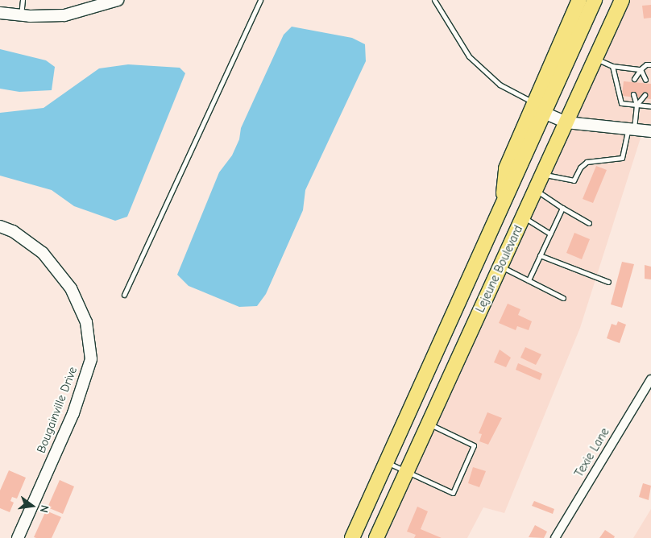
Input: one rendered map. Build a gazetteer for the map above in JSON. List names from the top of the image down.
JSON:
{
  "streets": {
    "highway": ["Lejeune Boulevard"],
    "street": ["Bougainville Drive", "Texie Lane"]
  },
  "north": "right"
}
